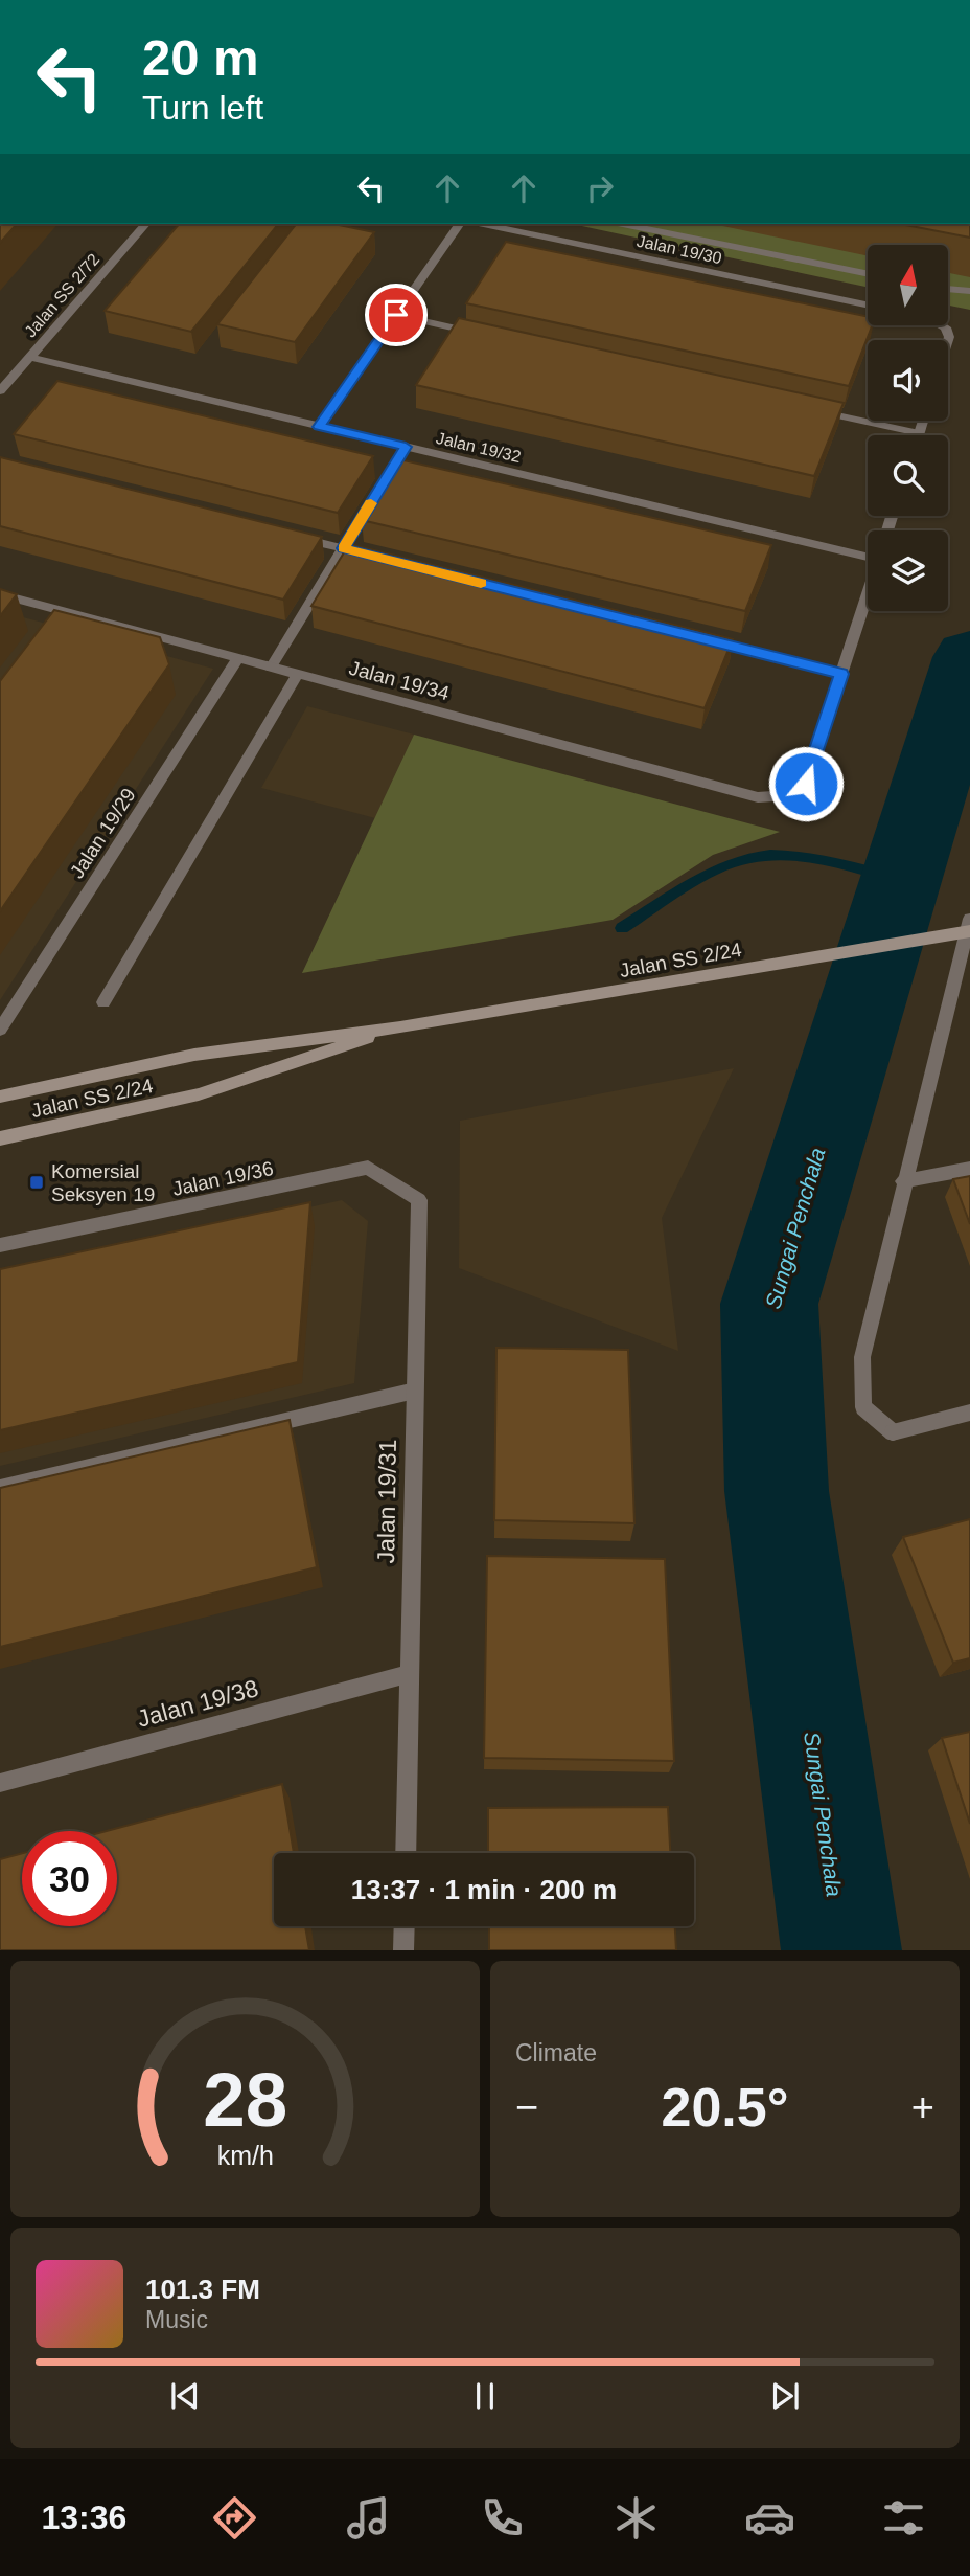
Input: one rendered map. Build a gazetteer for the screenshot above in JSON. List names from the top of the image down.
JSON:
{
  "streets": {
    "main road": ["Jalan SS 2/24"],
    "street": [
      "Jalan 19/30",
      "Jalan SS 2/72",
      "Jalan 19/32",
      "Jalan 19/34",
      "Jalan 19/29",
      "Jalan 19/36",
      "Jalan 19/31",
      "Jalan 19/38"
    ]
  },
  "crossings": [
    ["Jalan SS 2/72", "Jalan 19/32"],
    ["Jalan 19/34", "Jalan 19/29"],
    ["Jalan 19/36", "Jalan 19/31"],
    ["Jalan 19/31", "Jalan 19/38"]
  ],
  "water": ["Sungai Penchala"],
  "places": {
    "transit": ["Komersial Seksyen 19"]
  },
  "north": "top",
  "page": {
    "turn": ["20 m", "Turn left"],
    "limit": "30",
    "trip": "13:37 · 1 min · 200 m",
    "tile": "Climate",
    "heat": ["−", "20.5°", "+"],
    "song": ["101.3 FM", "Music"],
    "tabs": "13:36",
    "gauge": ["28", "km/h"]
  }
}
